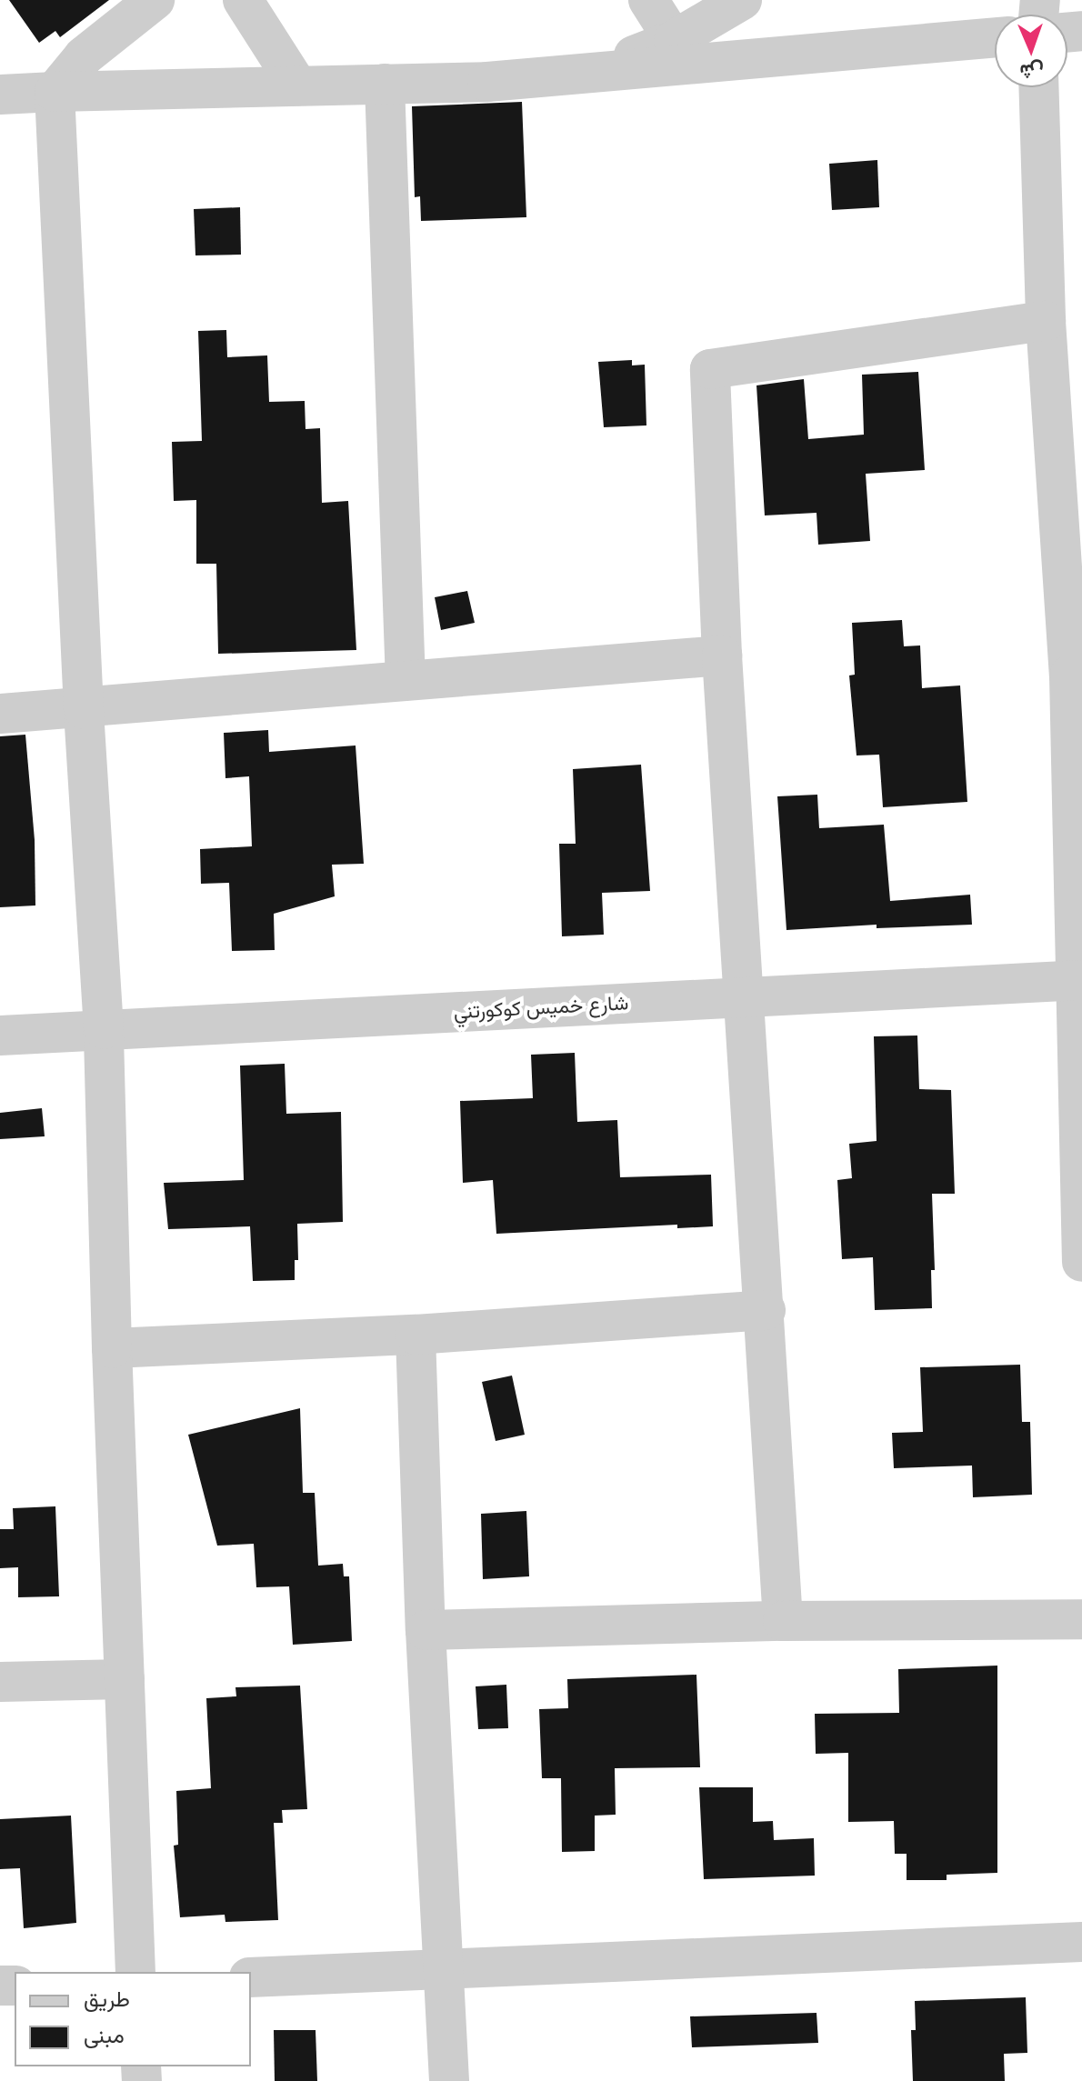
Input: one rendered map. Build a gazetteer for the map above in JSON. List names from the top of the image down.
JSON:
{
  "streets": {
    "street": ["شارع خميس كوكورتني"]
  },
  "legend": ["طريق", "مبنى"],
  "north": "bottom"
}
